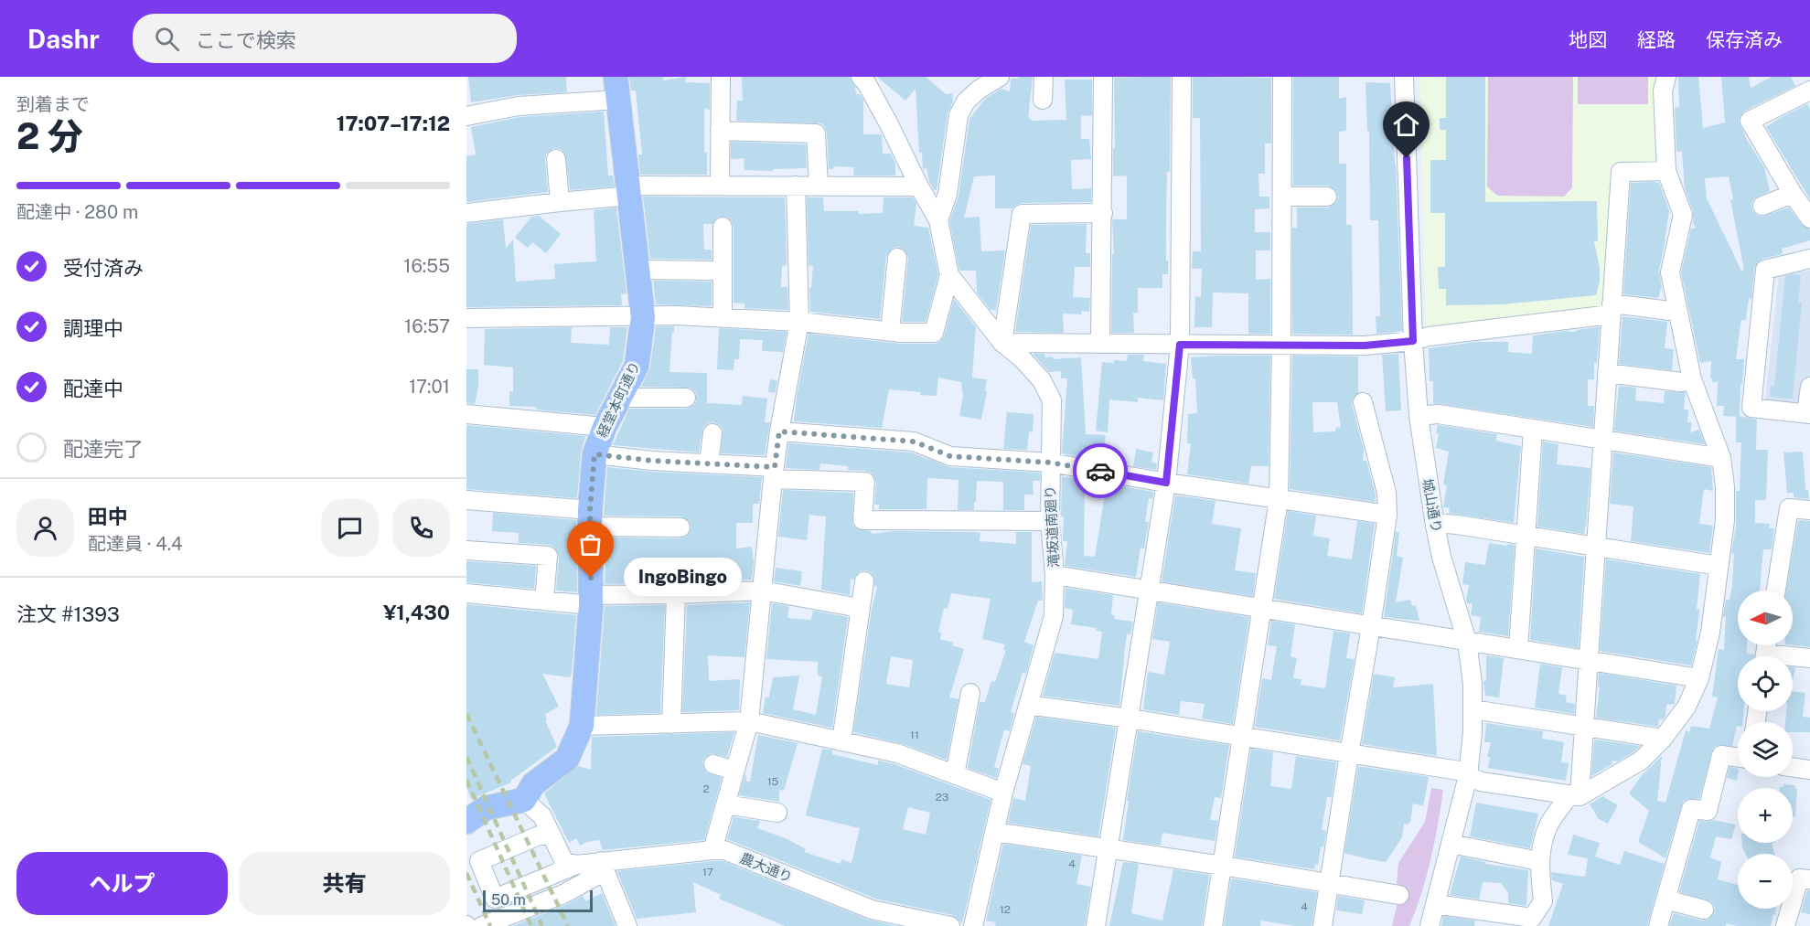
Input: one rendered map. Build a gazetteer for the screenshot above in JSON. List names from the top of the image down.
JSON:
{
  "streets": {
    "main road": ["経堂本町通り"],
    "street": ["城山通り", "滝坂道南廻り", "農大通り"]
  },
  "places": ["IngoBingo"],
  "house_numbers": [
    "11",
    "15",
    "2",
    "23",
    "4",
    "17",
    "4",
    "12"
  ],
  "scale_bar": "50 m",
  "north": "left",
  "page": {
    "header": "Dashr",
    "search": "ここで検索",
    "nav": ["地図", "経路", "保存済み"],
    "heading": ["2 分", "到着まで", "17:07–17:12"],
    "panel": [
      "田中",
      "配達員 · 4.4",
      "注文 #1393",
      "¥1,430"
    ],
    "bar": "配達中 · 280 m",
    "list": [
      ["受付済み", "16:55"],
      ["調理中", "16:57"],
      ["配達中", "17:01"],
      "配達完了"
    ],
    "bubble": "IngoBingo",
    "map_buttons": ["+", "−"],
    "buttons": ["ヘルプ", "共有"],
    "scale": "50 m"
  }
}
